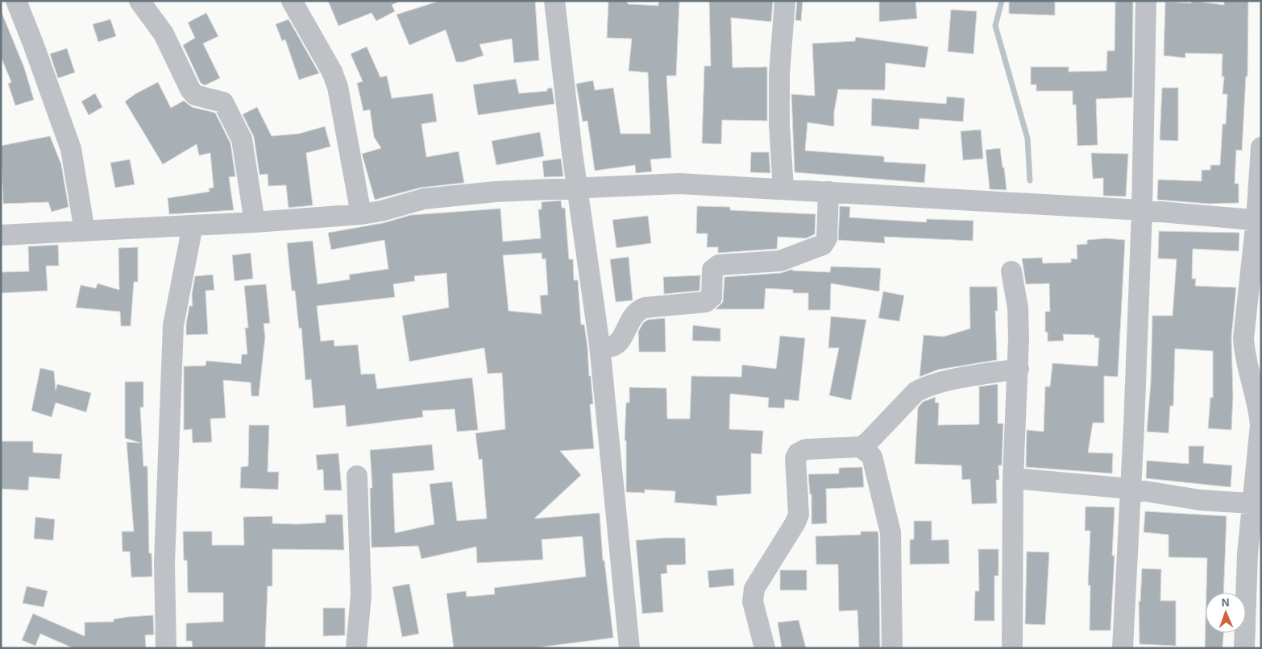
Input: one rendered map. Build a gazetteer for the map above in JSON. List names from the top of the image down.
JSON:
{
  "north": "top"
}
